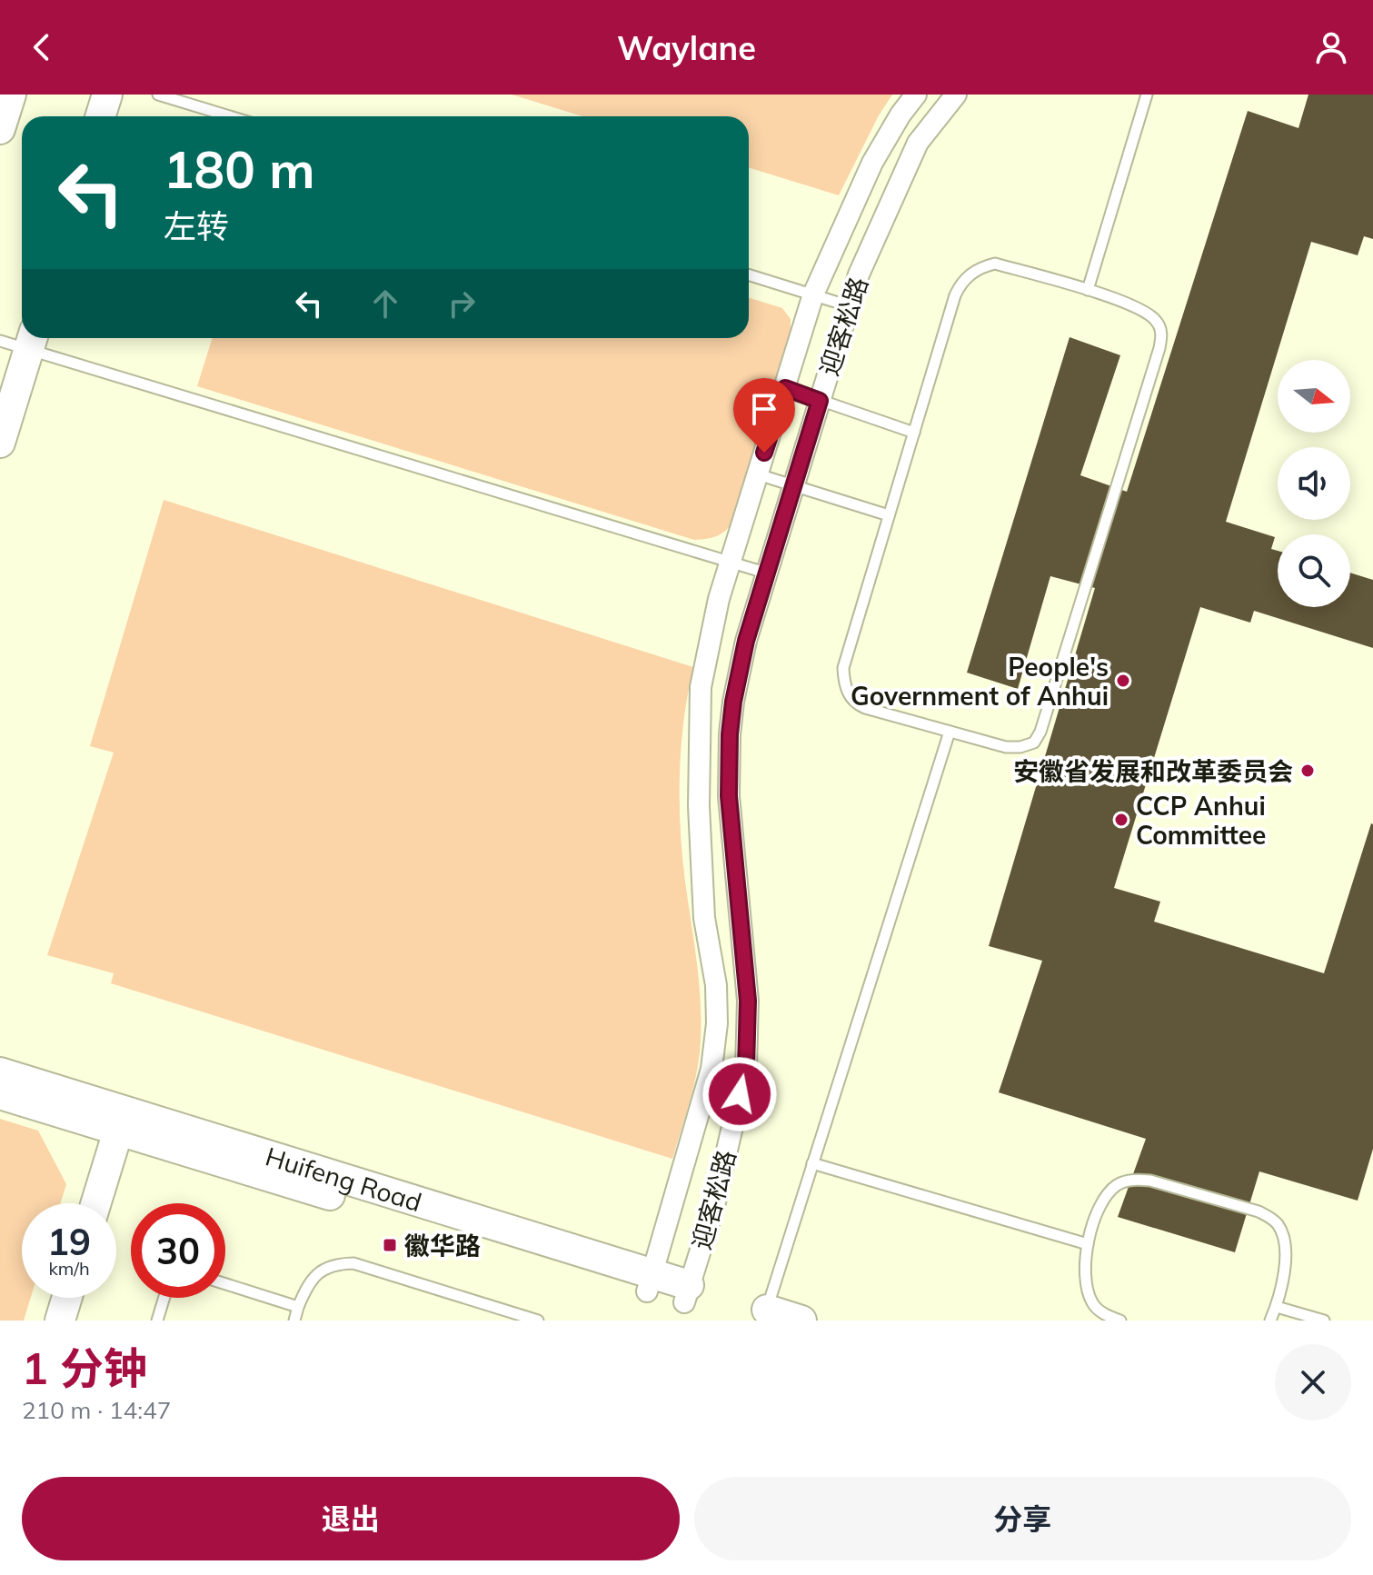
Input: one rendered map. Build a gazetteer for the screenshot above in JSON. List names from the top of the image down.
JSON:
{
  "streets": {
    "street": ["迎客松路", "Huifeng Road"]
  },
  "crossings": [
    ["迎客松路", "Huifeng Road"]
  ],
  "places": {
    "other": ["People's Government of Anhui", "安徽省发展和改革委员会", "CCP Anhui Committee"],
    "transit": ["徽华路"]
  },
  "north": "right",
  "page": {
    "header": "Waylane",
    "turn": ["180 m", "左转"],
    "speed": "19 km/h",
    "limit": "30",
    "heading": ["1 分钟", "210 m · 14:47"],
    "buttons": ["退出", "分享"]
  }
}
